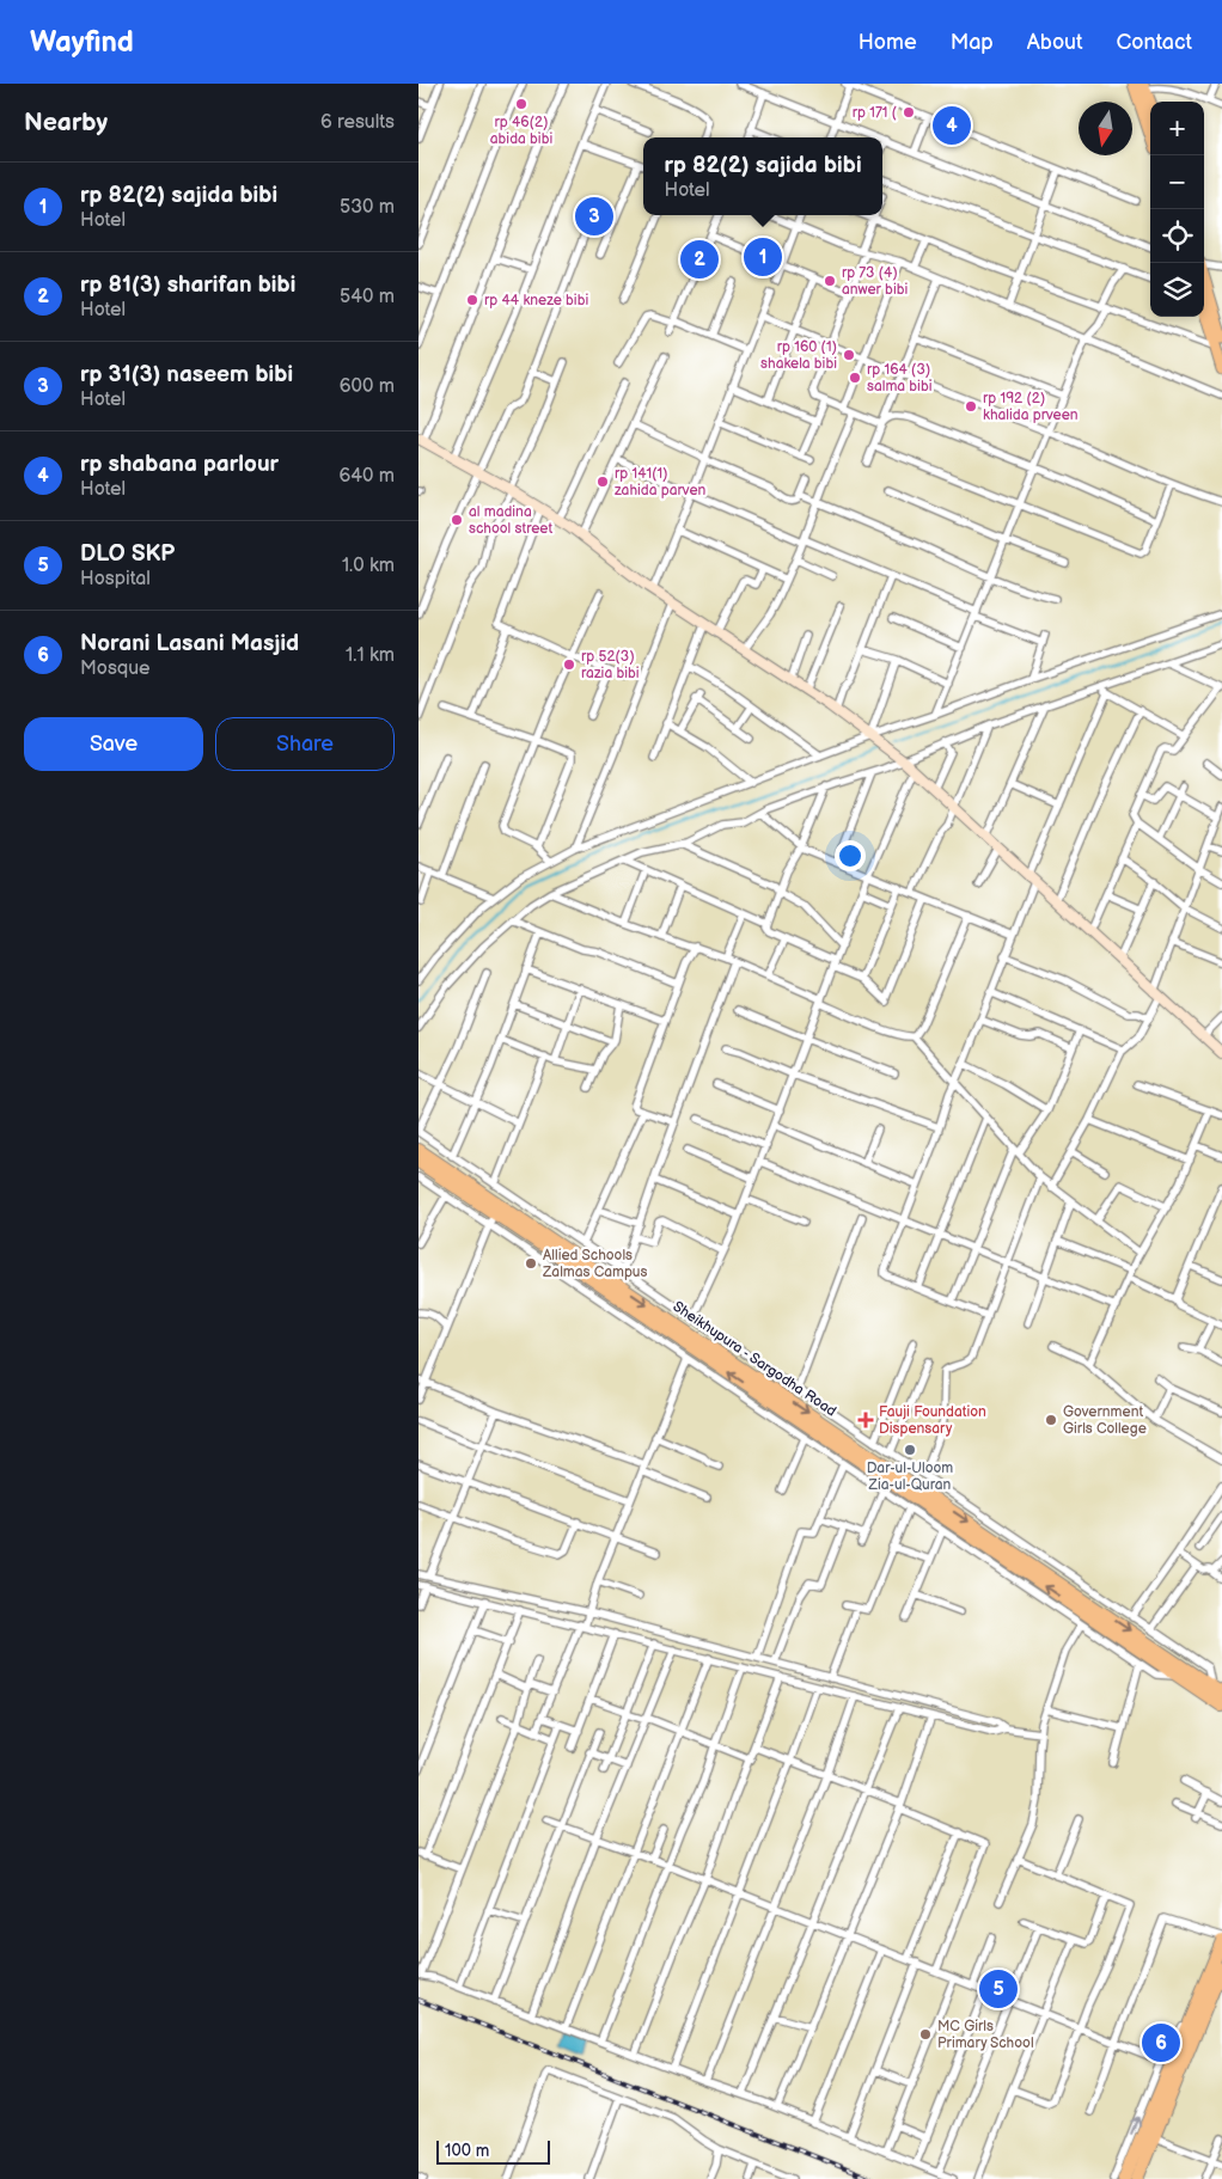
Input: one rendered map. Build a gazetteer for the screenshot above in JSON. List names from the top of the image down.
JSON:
{
  "streets": {
    "highway": ["Sheikhupura - Sargodha Road"]
  },
  "places": {
    "other": [
      "rp 46(2) abida bibi",
      "rp 171 (",
      "rp 73 (4) anwer bibi",
      "rp 44 kneze bibi",
      "rp 160 (1) shakela bibi",
      "rp 164 (3) salma bibi",
      "rp 192 (2) khalida prveen",
      "rp 141(1) zahida parven",
      "al madina school street",
      "rp 52(3) razia bibi",
      "Allied Schools Zalmas Campus",
      "Government Girls College",
      "Dar-ul-Uloom Zia-ul-Quran",
      "MC Girls Primary School"
    ],
    "health": ["Fauji Foundation Dispensary"]
  },
  "scale_bar": "100 m",
  "north": "bottom",
  "page": {
    "header": "Wayfind",
    "nav": [
      "Home",
      "Map",
      "About",
      "Contact"
    ],
    "heading": ["Nearby", "6 results"],
    "map_buttons": ["+", "−"],
    "pins": [
      "4",
      "3",
      "1",
      "2",
      "5",
      "6"
    ],
    "popup": ["rp 82(2) sajida bibi", "Hotel"],
    "list": [
      {
        "mark": "1",
        "name": "rp 82(2) sajida bibi",
        "note": "Hotel",
        "value": "530 m"
      },
      {
        "mark": "2",
        "name": "rp 81(3) sharifan bibi",
        "note": "Hotel",
        "value": "540 m"
      },
      {
        "mark": "3",
        "name": "rp 31(3) naseem bibi",
        "note": "Hotel",
        "value": "600 m"
      },
      {
        "mark": "4",
        "name": "rp shabana parlour",
        "note": "Hotel",
        "value": "640 m"
      },
      {
        "mark": "5",
        "name": "DLO SKP",
        "note": "Hospital",
        "value": "1.0 km"
      },
      {
        "mark": "6",
        "name": "Norani Lasani Masjid",
        "note": "Mosque",
        "value": "1.1 km"
      }
    ],
    "buttons": ["Save", "Share"],
    "scale": "100 m"
  }
}
